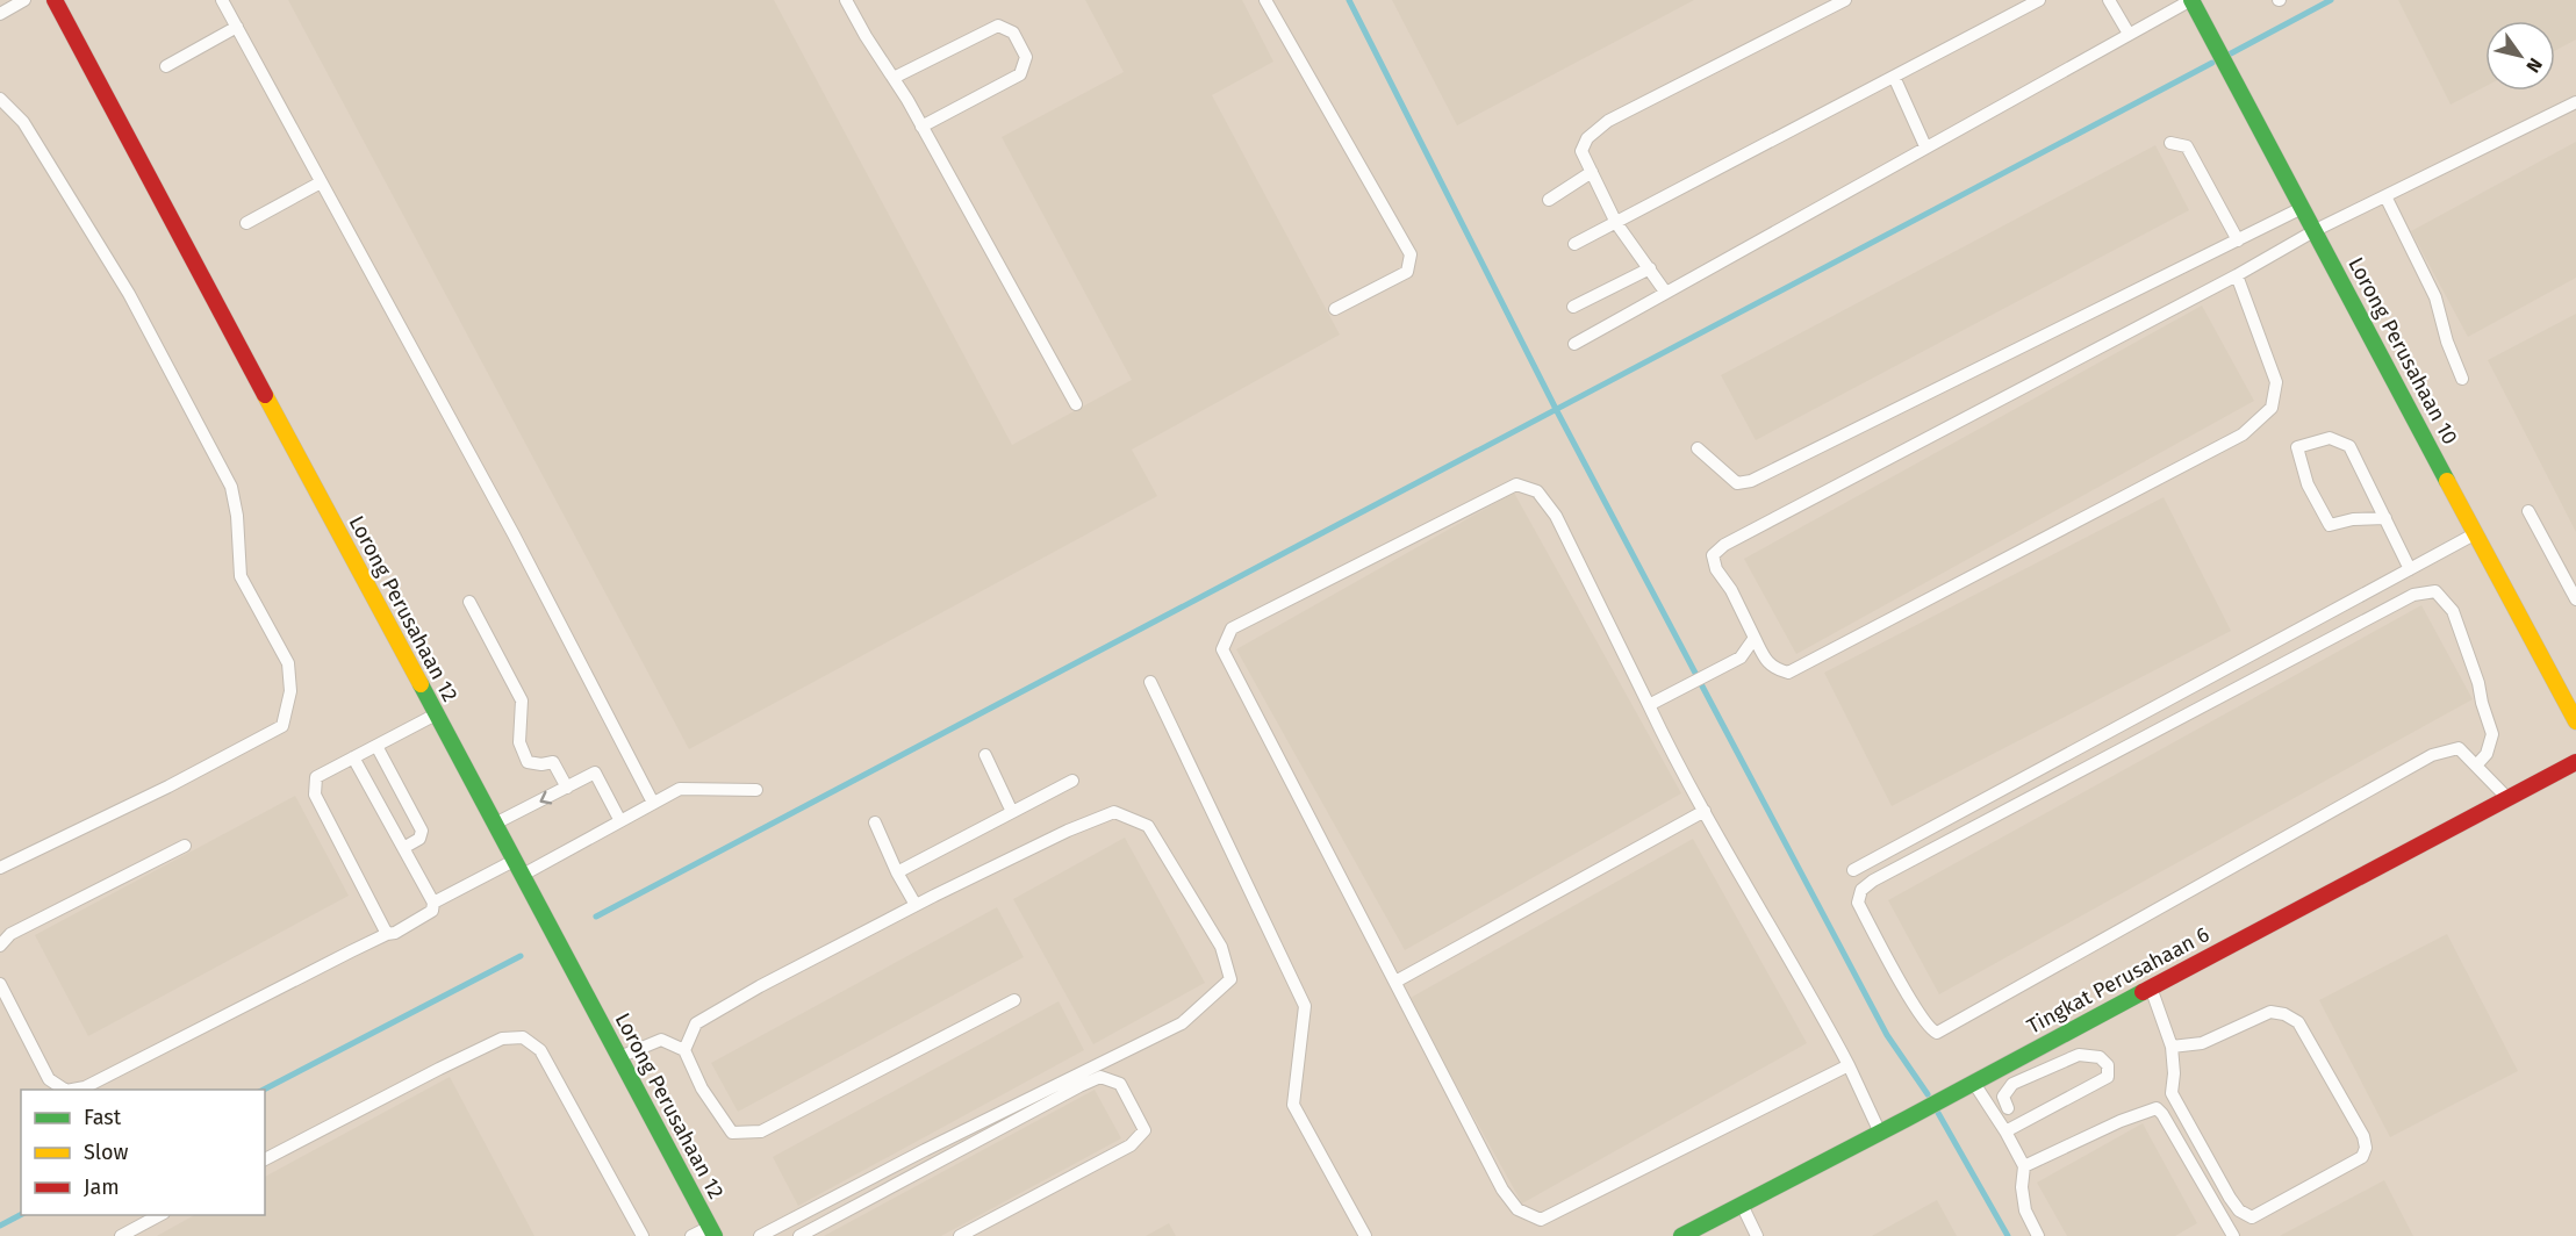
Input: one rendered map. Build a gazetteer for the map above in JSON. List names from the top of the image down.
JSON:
{
  "streets": {
    "street": ["Lorong Perusahaan 10", "Lorong Perusahaan 12", "Tingkat Perusahaan 6"]
  },
  "legend": ["Fast", "Slow", "Jam"],
  "north": "bottom right"
}
